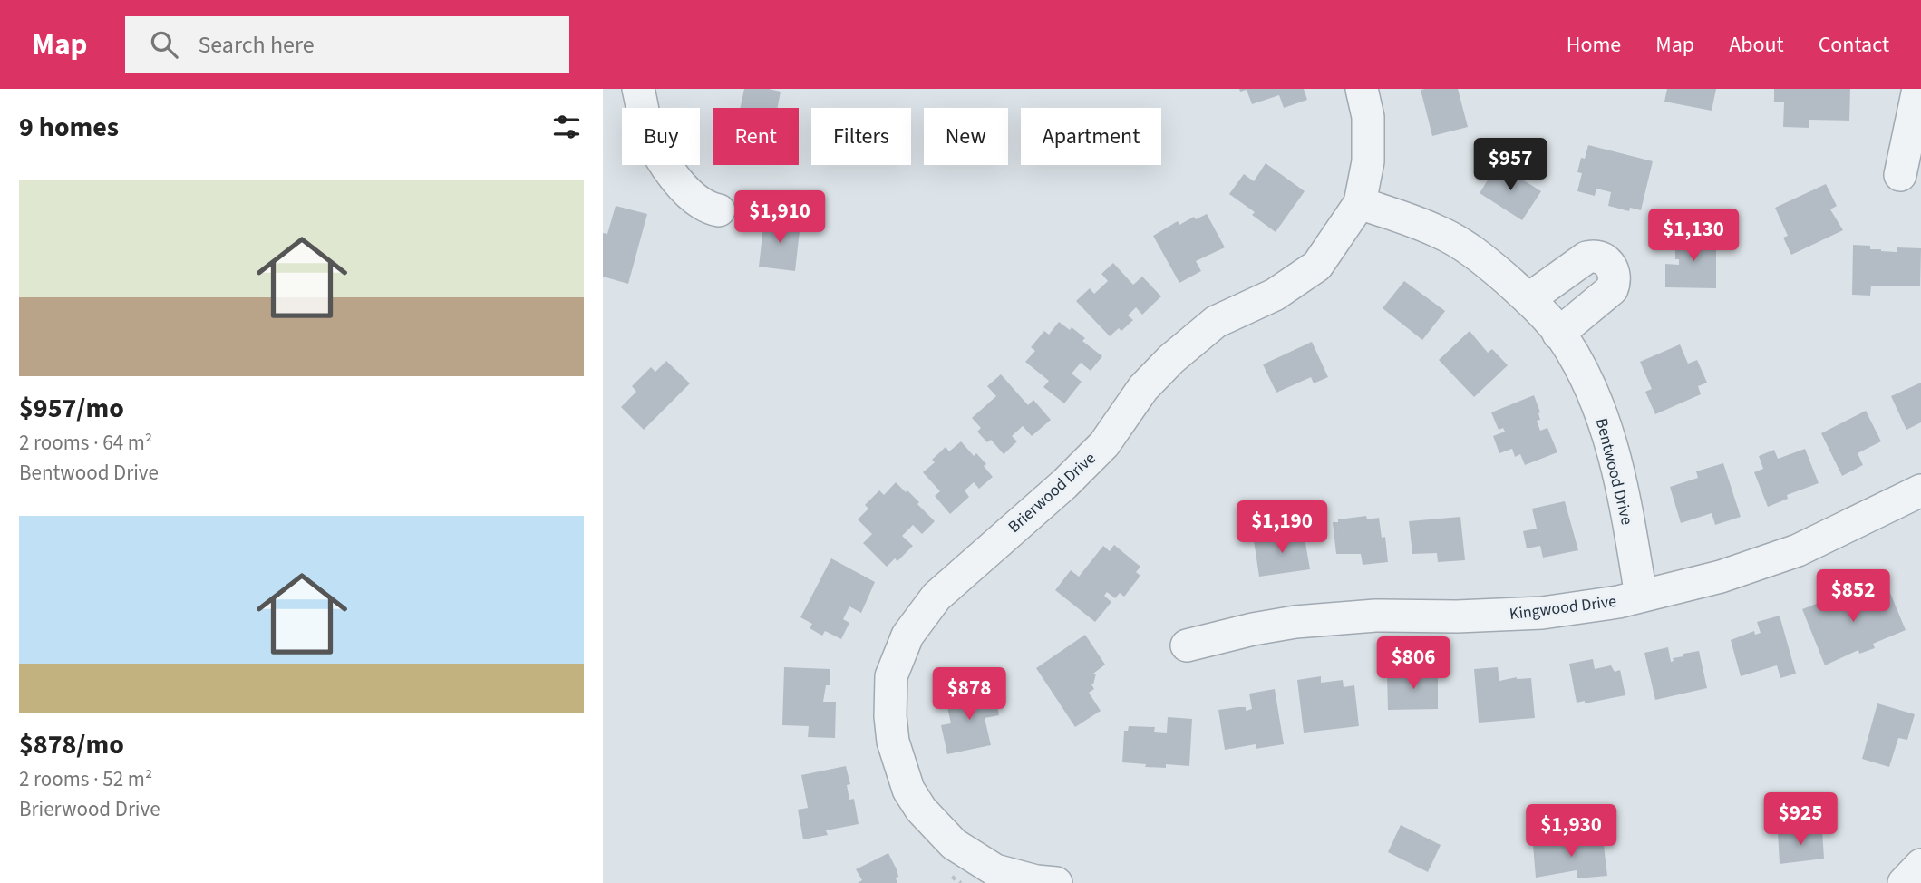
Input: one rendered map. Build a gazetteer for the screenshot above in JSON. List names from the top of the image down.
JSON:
{
  "streets": {
    "street": ["Bentwood Drive", "Brierwood Drive", "Kingwood Drive"]
  },
  "crossings": [
    ["Bentwood Drive", "Brierwood Drive"],
    ["Bentwood Drive", "Kingwood Drive"]
  ],
  "page": {
    "header": "Map",
    "search": "Search here",
    "nav": [
      "Home",
      "Map",
      "About",
      "Contact"
    ],
    "heading": "9 homes",
    "chip": [
      "Buy",
      "Rent",
      "Filters",
      "New",
      "Apartment"
    ],
    "price": [
      "$957",
      "$1,910",
      "$1,130",
      "$1,190",
      "$852",
      "$806",
      "$878",
      "$925",
      "$1,930"
    ],
    "list": [
      {
        "name": "$957/mo",
        "note": "2 rooms · 64 m² · Bentwood Drive"
      },
      {
        "name": "$878/mo",
        "note": "2 rooms · 52 m² · Brierwood Drive"
      }
    ]
  }
}
